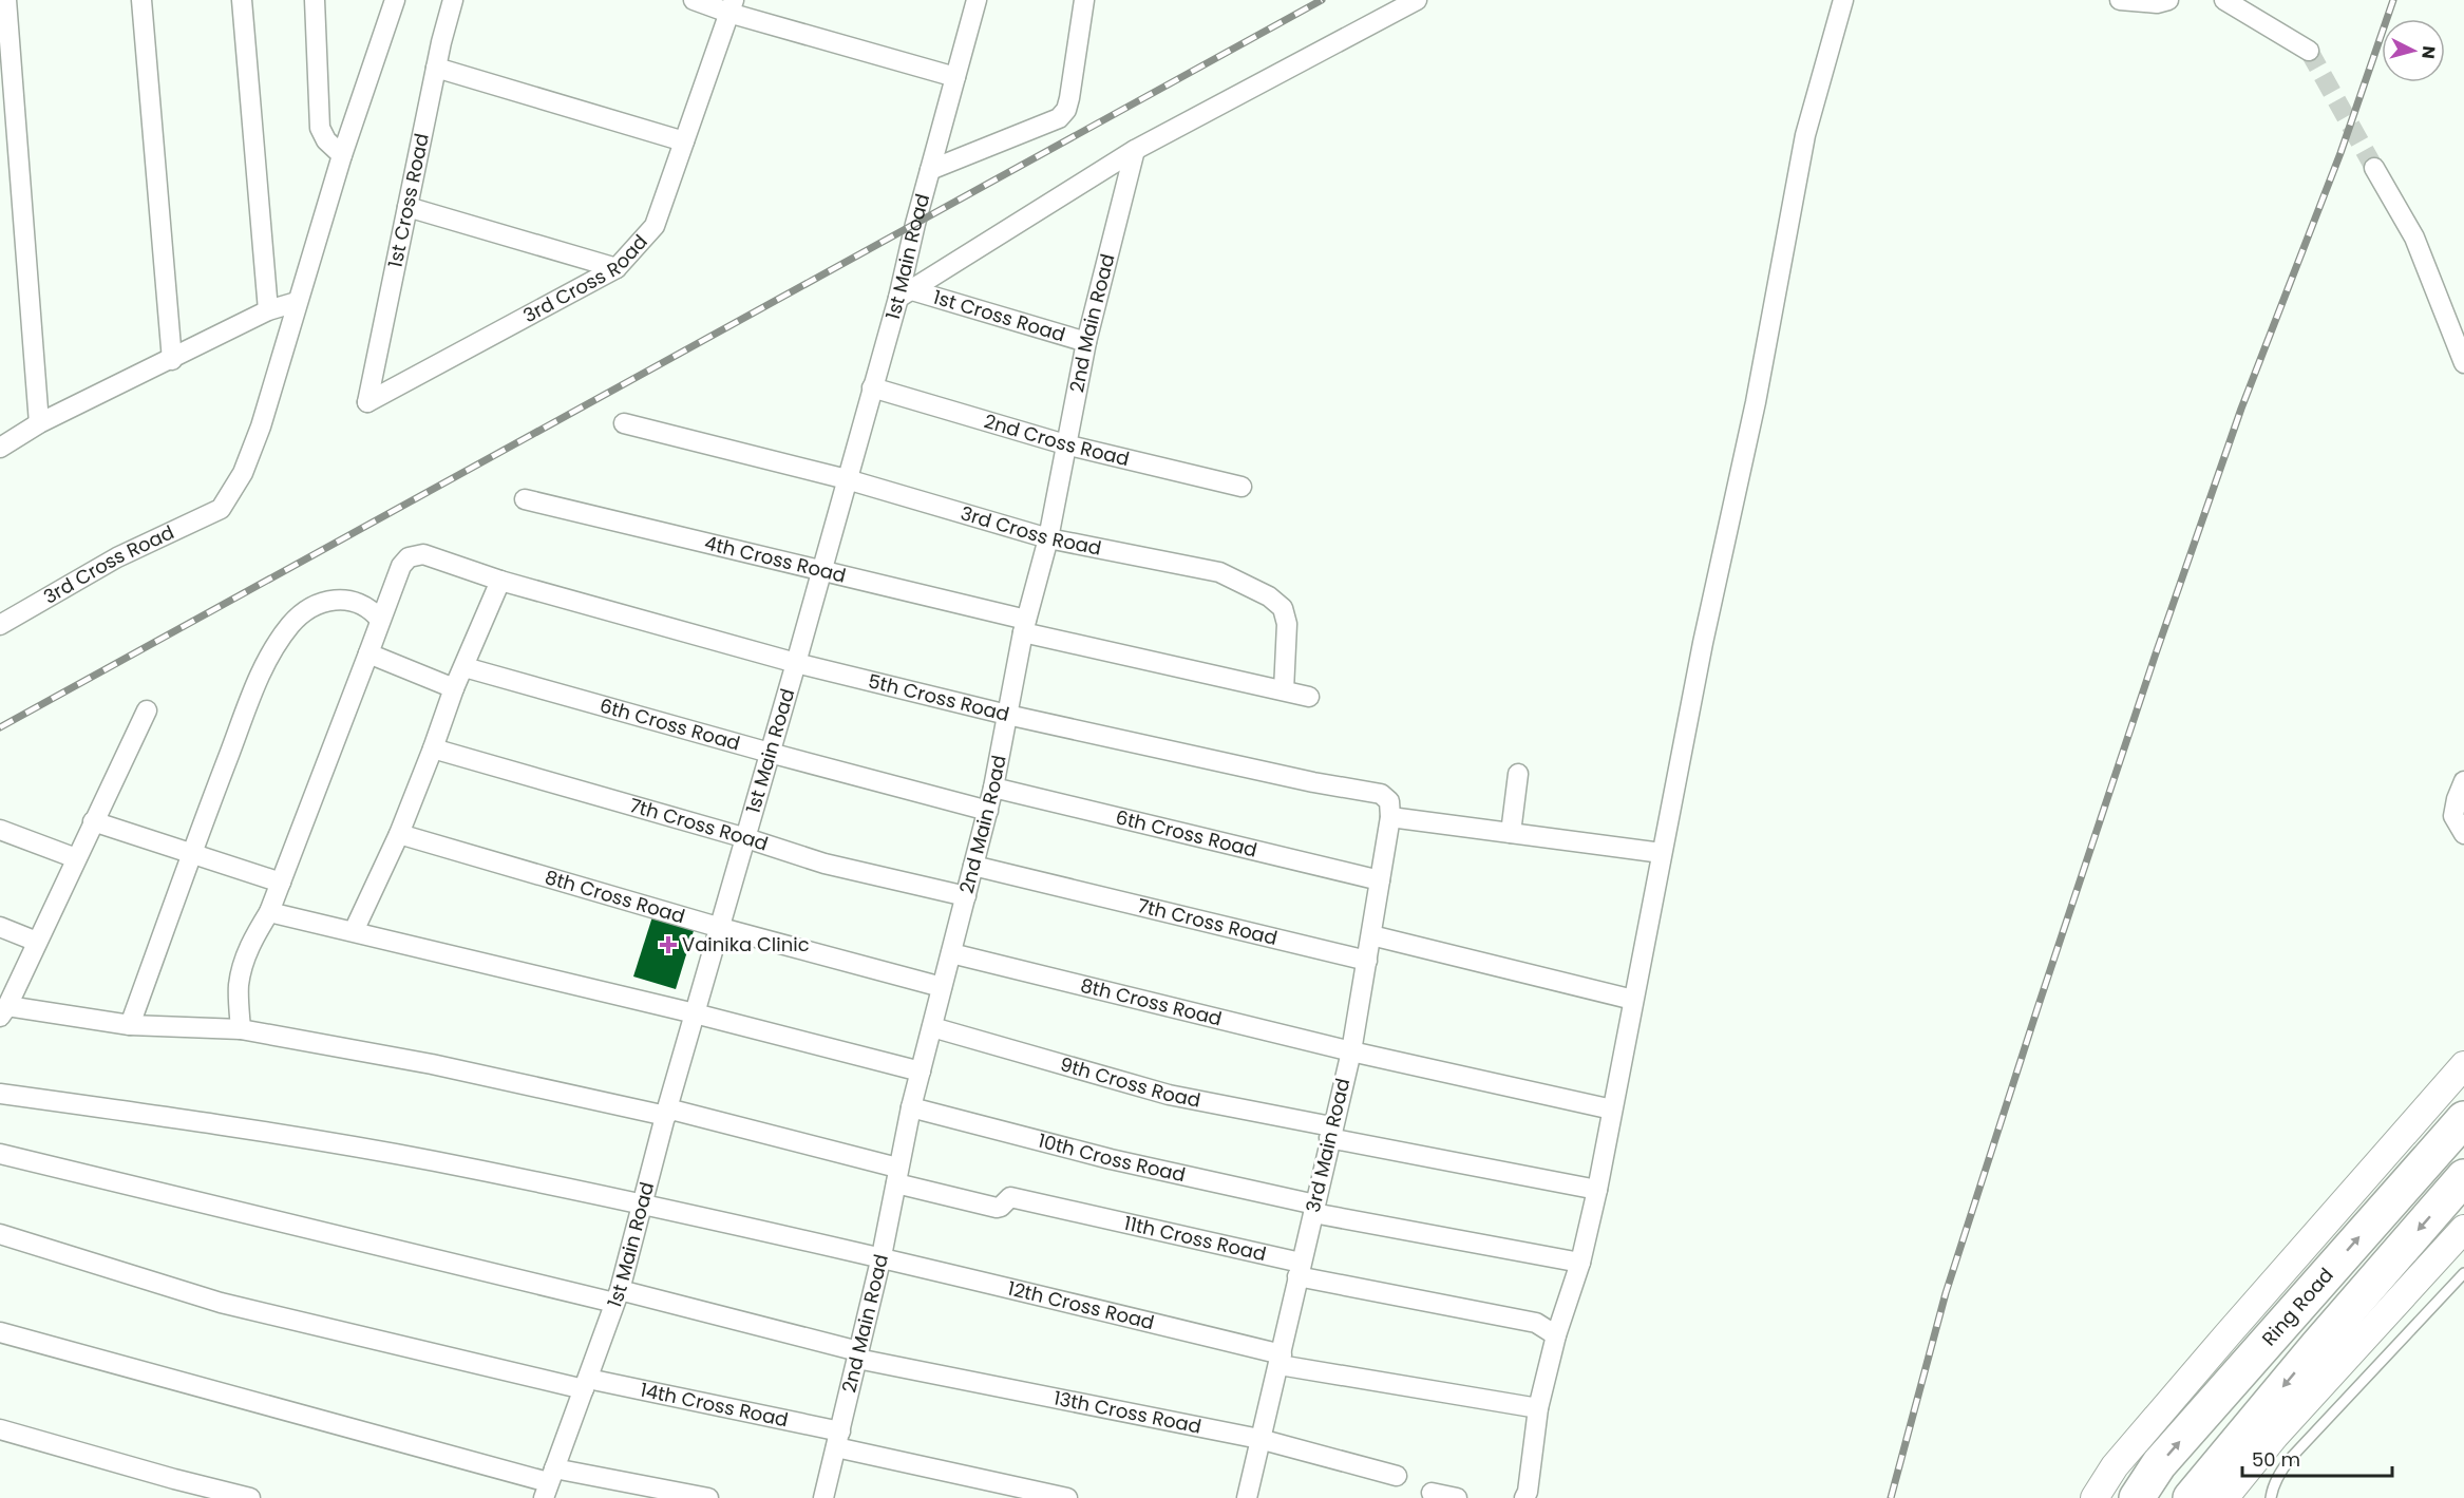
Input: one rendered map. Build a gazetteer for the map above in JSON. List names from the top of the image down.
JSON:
{
  "streets": {
    "highway": ["Ring Road"],
    "street": [
      "1st Cross Road",
      "1st Main Road",
      "3rd Cross Road",
      "2nd Main Road",
      "2nd Cross Road",
      "4th Cross Road",
      "5th Cross Road",
      "6th Cross Road",
      "7th Cross Road",
      "8th Cross Road",
      "9th Cross Road",
      "3rd Main Road",
      "10th Cross Road",
      "11th Cross Road",
      "12th Cross Road",
      "14th Cross Road",
      "13th Cross Road"
    ]
  },
  "crossings": [
    ["1st Cross Road", "1st Main Road"],
    ["1st Cross Road", "3rd Cross Road"],
    ["1st Cross Road", "2nd Main Road"],
    ["1st Main Road", "3rd Cross Road"],
    ["1st Main Road", "2nd Cross Road"],
    ["1st Main Road", "4th Cross Road"],
    ["1st Main Road", "5th Cross Road"],
    ["1st Main Road", "6th Cross Road"],
    ["1st Main Road", "7th Cross Road"],
    ["1st Main Road", "8th Cross Road"],
    ["1st Main Road", "12th Cross Road"],
    ["1st Main Road", "14th Cross Road"],
    ["1st Main Road", "13th Cross Road"],
    ["3rd Cross Road", "2nd Main Road"],
    ["3rd Cross Road", "4th Cross Road"],
    ["2nd Main Road", "2nd Cross Road"],
    ["2nd Main Road", "4th Cross Road"],
    ["2nd Main Road", "5th Cross Road"],
    ["2nd Main Road", "6th Cross Road"],
    ["2nd Main Road", "7th Cross Road"],
    ["2nd Main Road", "8th Cross Road"],
    ["2nd Main Road", "9th Cross Road"],
    ["2nd Main Road", "10th Cross Road"],
    ["2nd Main Road", "11th Cross Road"],
    ["2nd Main Road", "12th Cross Road"],
    ["2nd Main Road", "14th Cross Road"],
    ["2nd Main Road", "13th Cross Road"],
    ["5th Cross Road", "3rd Main Road"],
    ["6th Cross Road", "3rd Main Road"],
    ["7th Cross Road", "3rd Main Road"],
    ["8th Cross Road", "3rd Main Road"],
    ["9th Cross Road", "3rd Main Road"],
    ["3rd Main Road", "10th Cross Road"],
    ["3rd Main Road", "11th Cross Road"],
    ["3rd Main Road", "12th Cross Road"],
    ["3rd Main Road", "13th Cross Road"]
  ],
  "places": {
    "health": ["Vainika Clinic"]
  },
  "scale_bar": "50 m",
  "north": "right"
}
